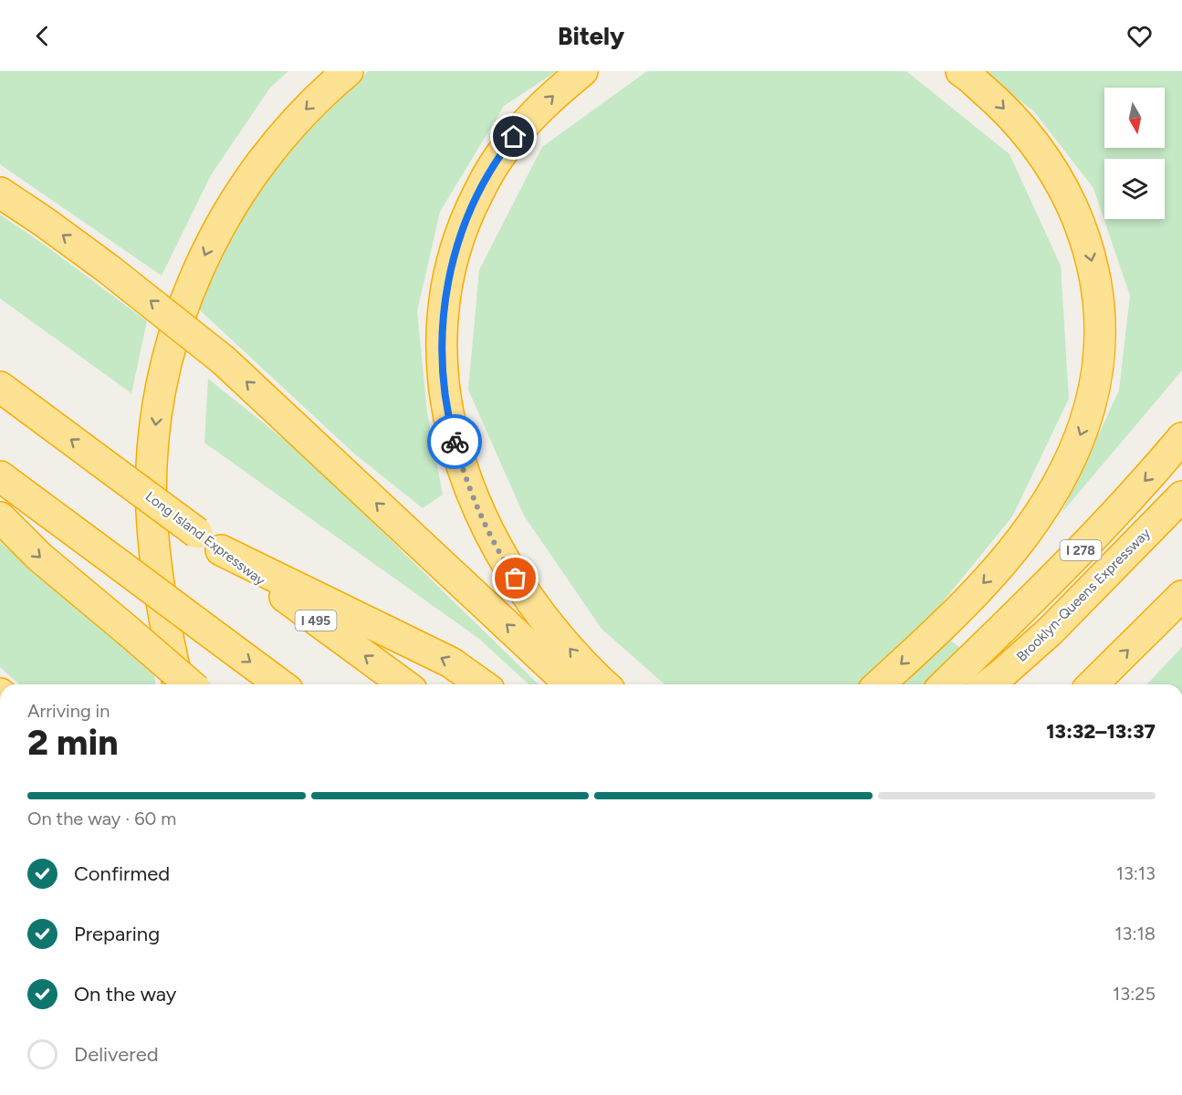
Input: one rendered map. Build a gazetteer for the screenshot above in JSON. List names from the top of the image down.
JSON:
{
  "streets": {
    "highway": [
      "Long Island Expressway",
      "I 278",
      "Brooklyn-Queens Expressway",
      "I 495"
    ]
  },
  "north": "bottom",
  "page": {
    "header": "Bitely",
    "heading": ["2 min", "Arriving in", "13:32–13:37"],
    "bar": "On the way · 60 m",
    "list": [
      ["Confirmed", "13:13"],
      ["Preparing", "13:18"],
      ["On the way", "13:25"],
      "Delivered"
    ]
  }
}
